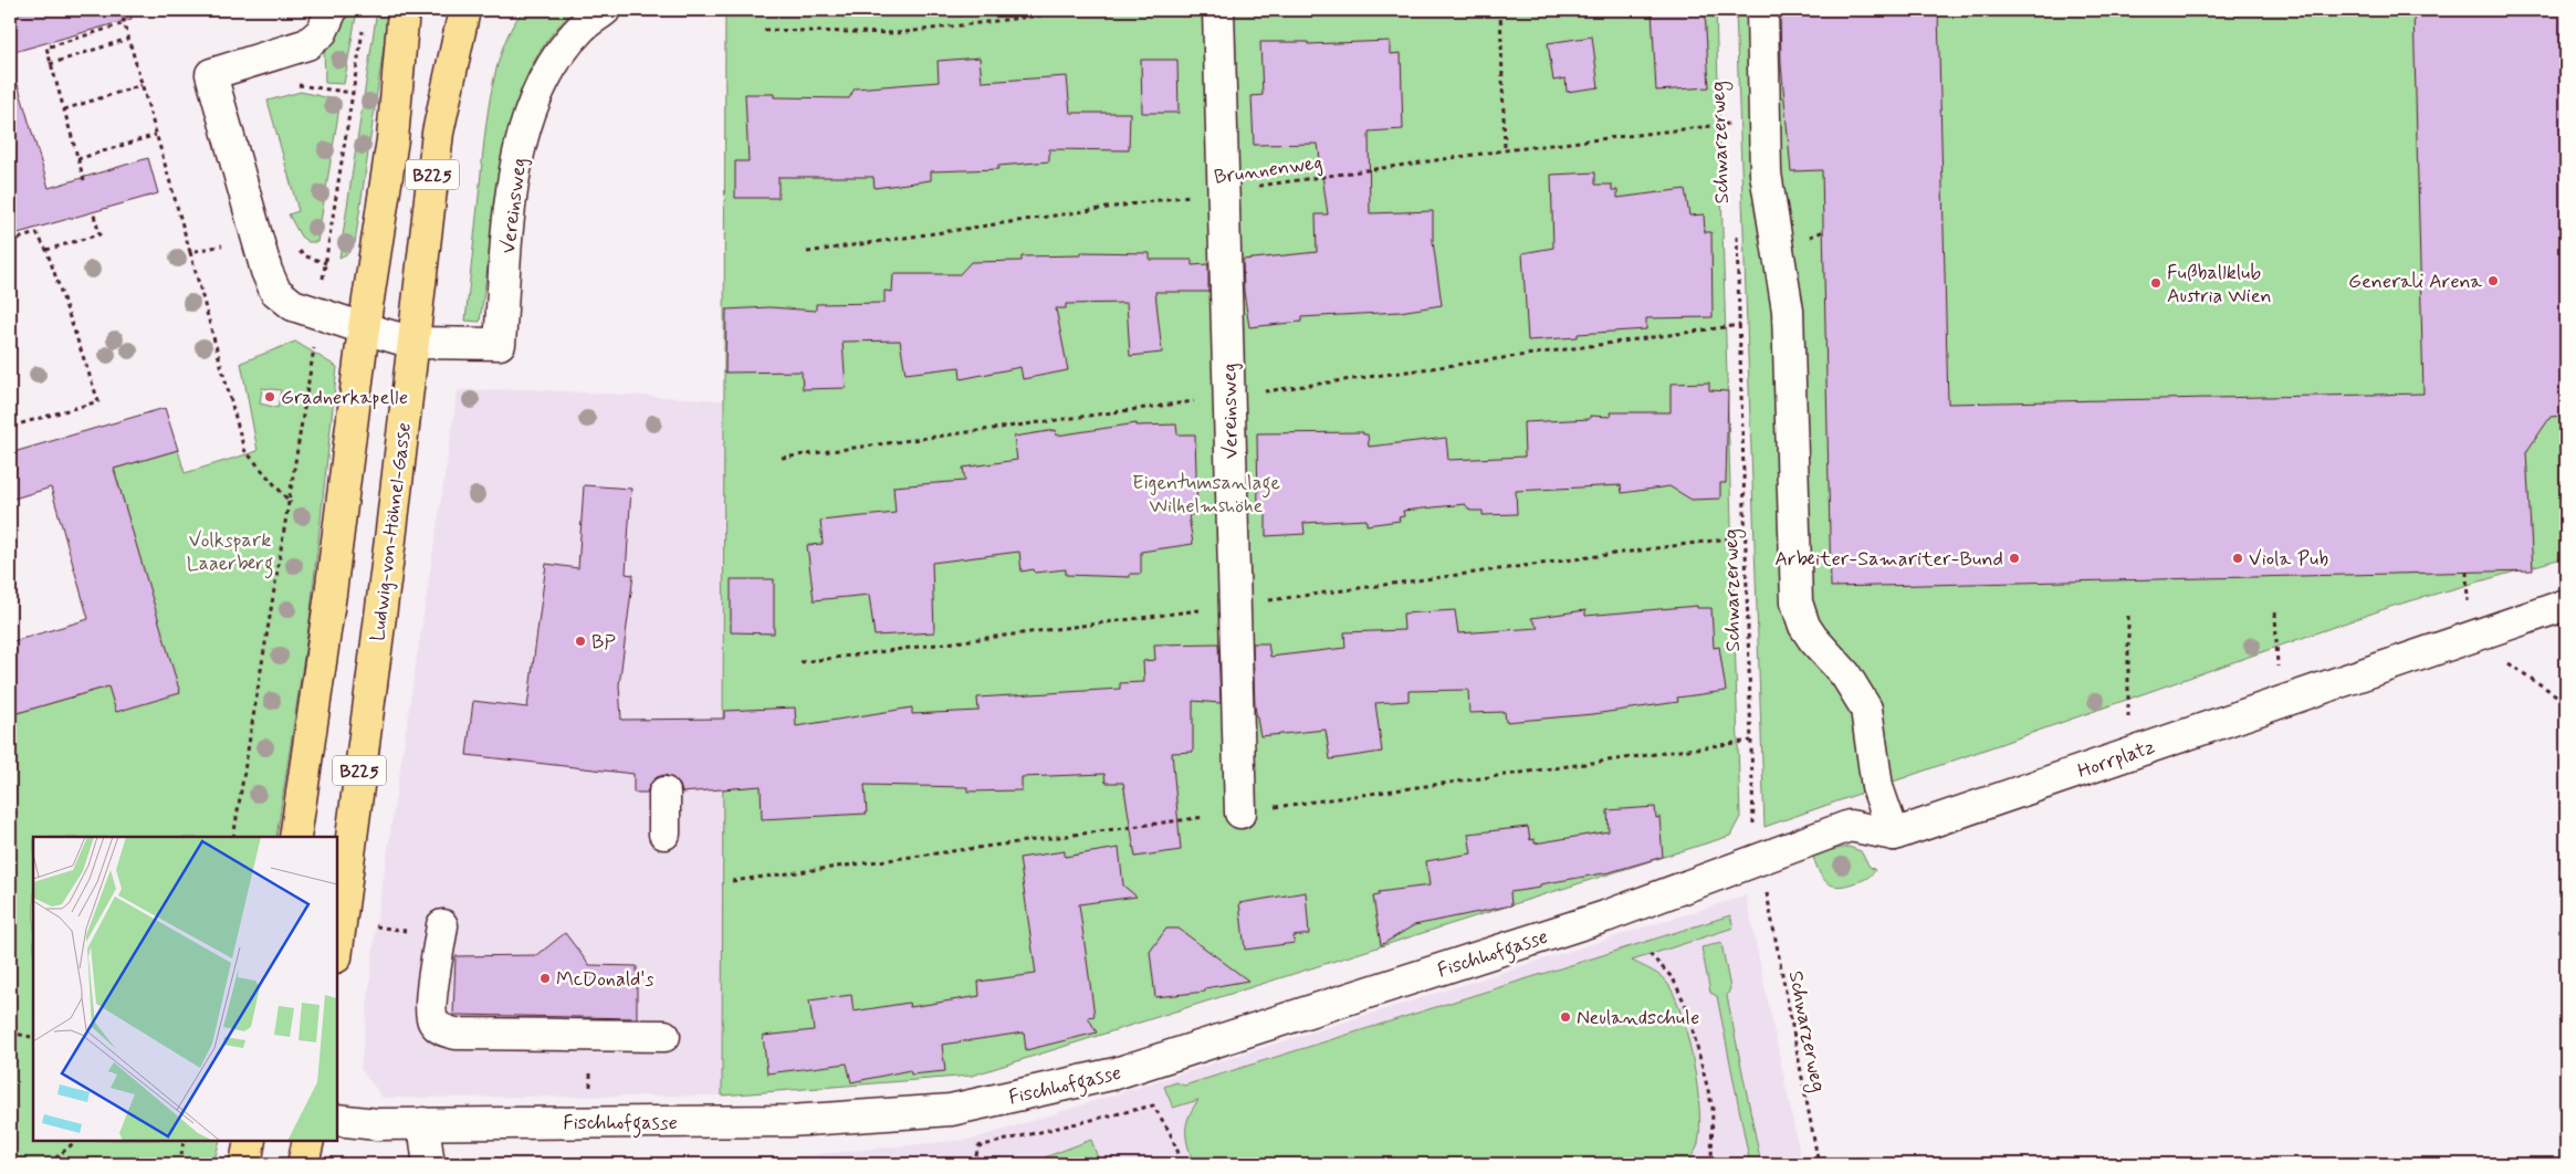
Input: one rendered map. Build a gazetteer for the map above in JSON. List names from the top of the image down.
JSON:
{
  "streets": {
    "main road": ["B225", "Ludwig-von-Höhnel-Gasse"],
    "street": ["Vereinsweg", "Horrplatz", "Fischhofgasse"],
    "path": ["Schwarzerweg", "Brunnenweg"]
  },
  "crossings": [
    ["Schwarzerweg", "Fischhofgasse"],
    ["Brunnenweg", "Vereinsweg"],
    ["Vereinsweg", "Ludwig-von-Höhnel-Gasse"]
  ],
  "parks": ["Eigentumsanlage Wilhelmshöhe", "Volkspark Laaerberg"],
  "places": [
    "Generali Arena",
    "Fußballklub Austria Wien",
    "Gradnerkapelle",
    "Arbeiter-Samariter-Bund",
    "Viola Pub",
    "BP",
    "McDonald's",
    "Neulandschule"
  ]
}
